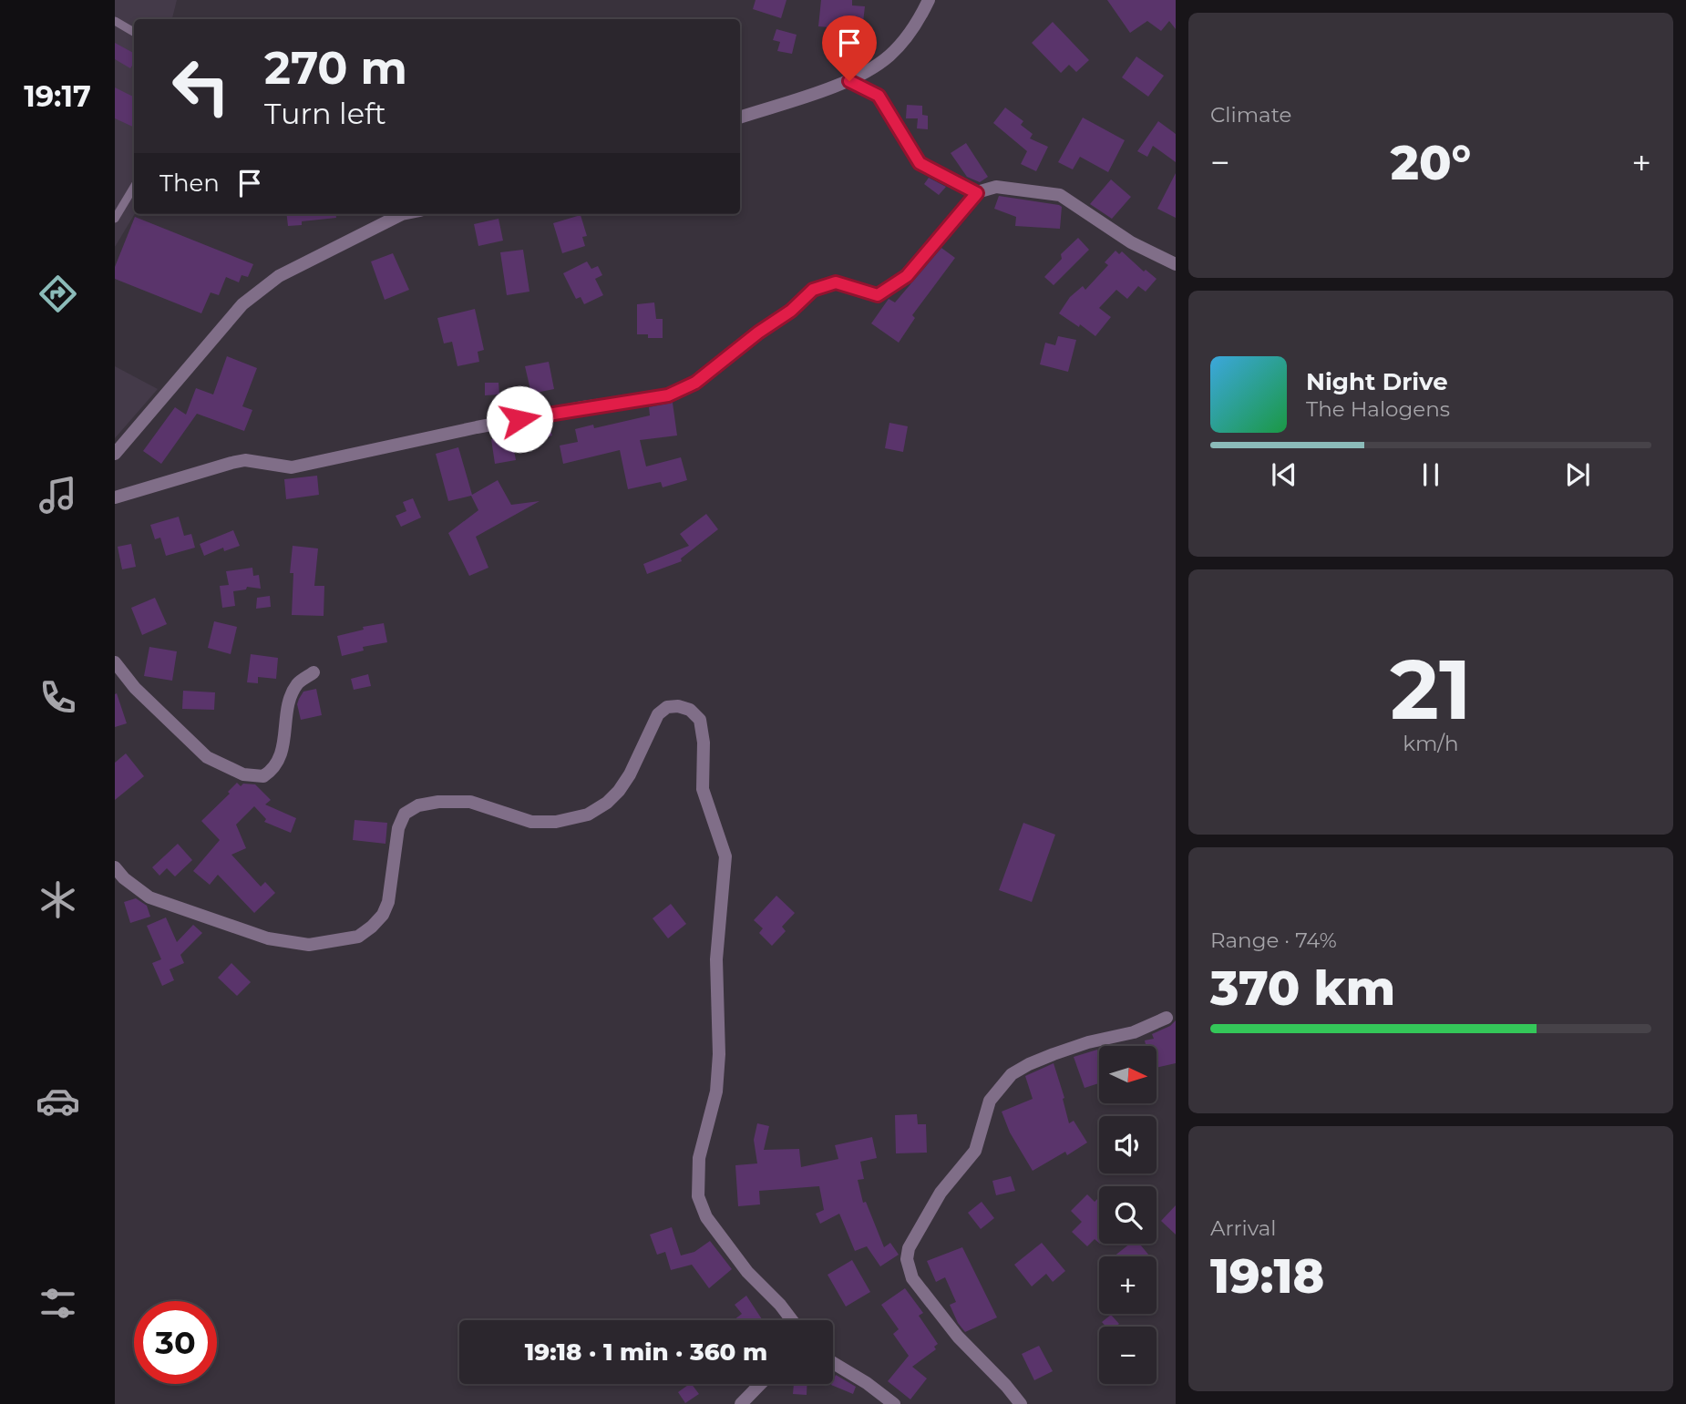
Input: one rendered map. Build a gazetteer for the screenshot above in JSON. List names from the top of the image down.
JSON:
{
  "north": "right",
  "page": {
    "tabs": "19:17",
    "tile": [
      "Climate",
      ["21", "km/h"],
      ["Range · 74%", "370 km"],
      ["Arrival", "19:18"]
    ],
    "turn": ["270 m", "Turn left"],
    "heat": ["−", "20°", "+"],
    "then": "Then",
    "song": ["Night Drive", "The Halogens"],
    "map_buttons": ["+", "−"],
    "limit": "30",
    "trip": "19:18 · 1 min · 360 m"
  }
}
